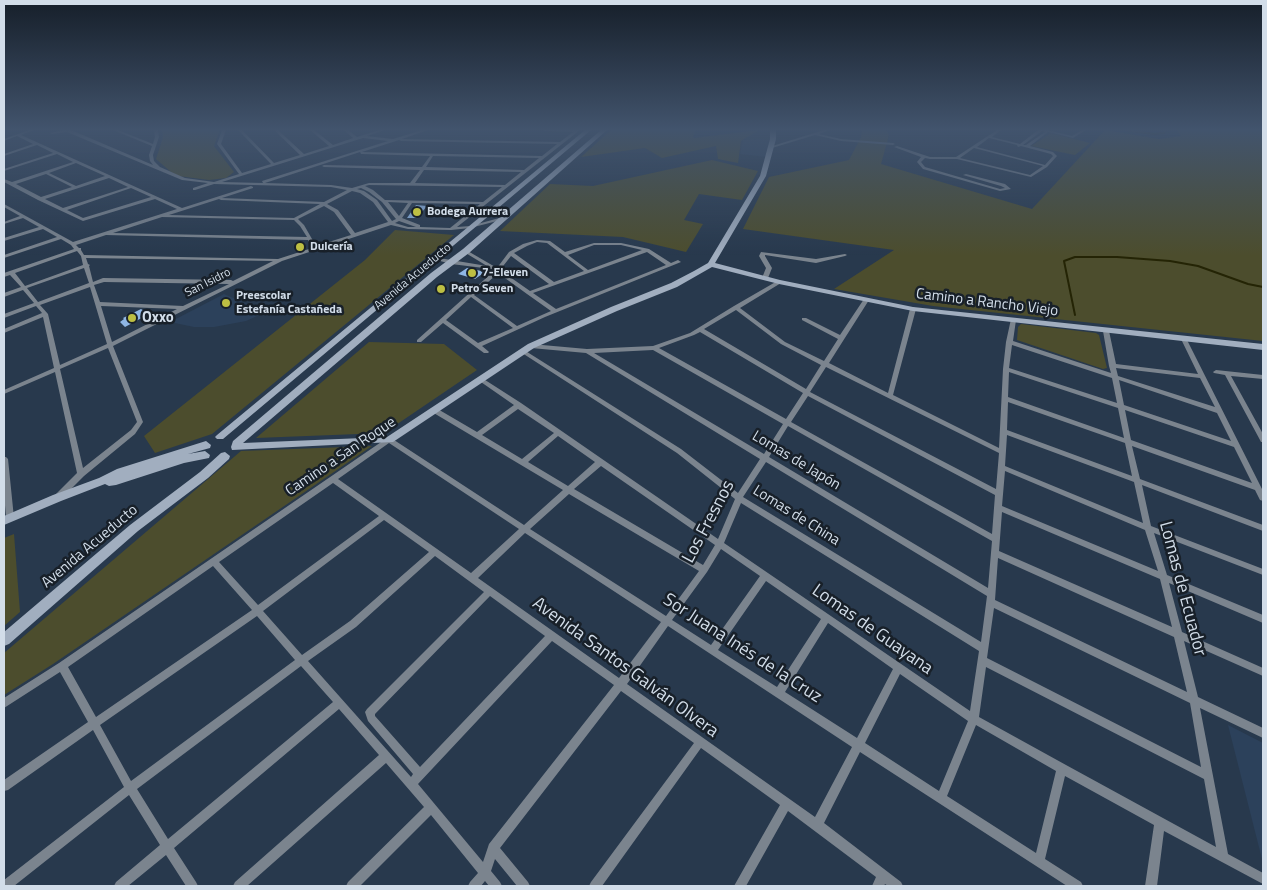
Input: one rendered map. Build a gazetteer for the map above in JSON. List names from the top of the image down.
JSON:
{
  "streets": {
    "street": [
      "Avenida Acueducto",
      "San Isidro",
      "Camino a Rancho Viejo",
      "Camino a San Roque",
      "Lomas de Japón",
      "Lomas de China",
      "Los Fresnos",
      "Lomas de Ecuador",
      "Lomas de Guayana",
      "Sor Juana Inés de la Cruz",
      "Avenida Santos Galván Olvera"
    ]
  },
  "crossings": [
    ["Camino a Rancho Viejo", "Camino a San Roque"],
    ["Camino a Rancho Viejo", "Los Fresnos"],
    ["Camino a Rancho Viejo", "Lomas de Ecuador"],
    ["Camino a San Roque", "Lomas de China"],
    ["Camino a San Roque", "Lomas de Guayana"],
    ["Camino a San Roque", "Sor Juana Inés de la Cruz"],
    ["Camino a San Roque", "Avenida Santos Galván Olvera"],
    ["Lomas de Japón", "Los Fresnos"],
    ["Lomas de Japón", "Lomas de Ecuador"],
    ["Lomas de China", "Los Fresnos"],
    ["Los Fresnos", "Lomas de Guayana"],
    ["Los Fresnos", "Sor Juana Inés de la Cruz"],
    ["Los Fresnos", "Avenida Santos Galván Olvera"],
    ["Lomas de Ecuador", "Lomas de Guayana"]
  ],
  "places": [
    "Bodega Aurrera",
    "Dulcería",
    "7-Eleven",
    "Petro Seven",
    "Preescolar Estefanía Castañeda",
    "Oxxo"
  ]
}
